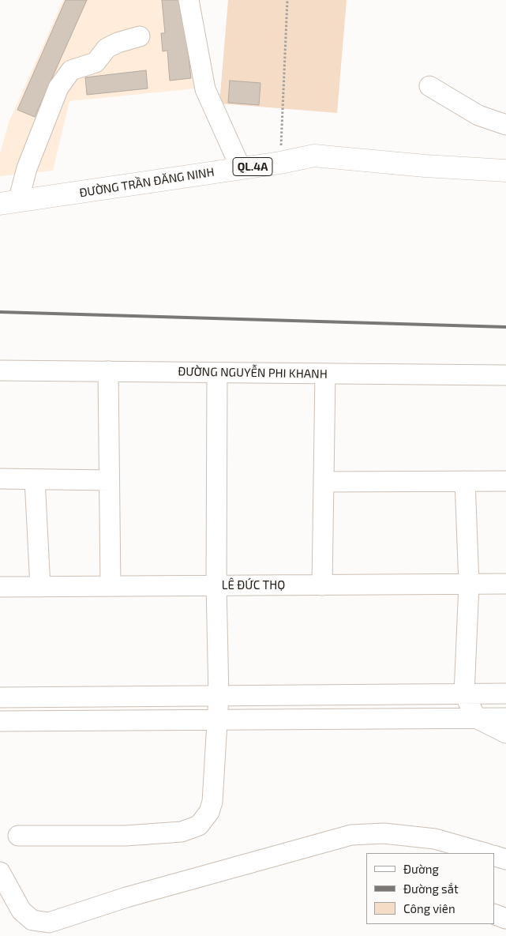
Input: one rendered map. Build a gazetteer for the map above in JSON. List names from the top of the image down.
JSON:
{
  "streets": {
    "main road": ["QL.4A", "ĐƯỜNG TRẦN ĐĂNG NINH"],
    "street": ["ĐƯỜNG NGUYỄN PHI KHANH", "LÊ ĐỨC THỌ"]
  },
  "legend": ["Đường", "Đường sắt", "Công viên"]
}
